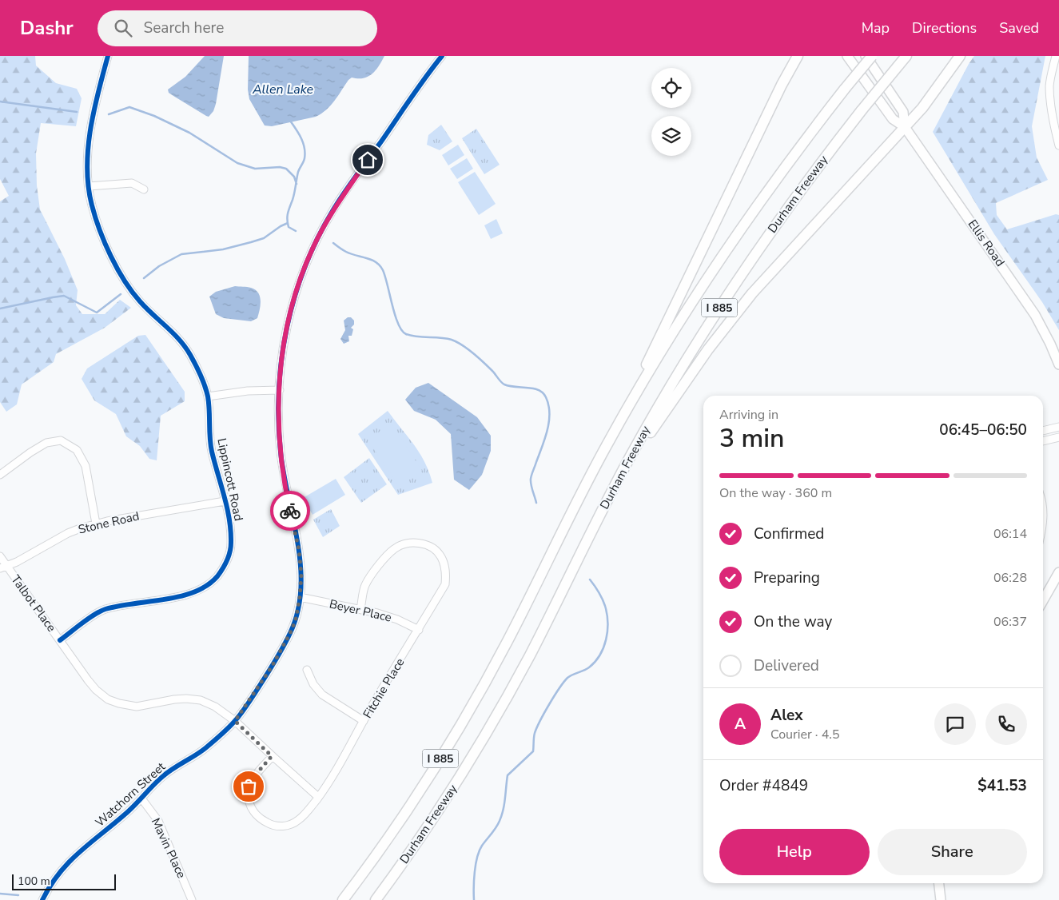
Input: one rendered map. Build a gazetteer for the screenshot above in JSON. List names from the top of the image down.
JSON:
{
  "streets": {
    "highway": ["Durham Freeway", "I 885"],
    "main road": ["Ellis Road"],
    "street": [
      "Lippincott Road",
      "Stone Road",
      "Talbot Place",
      "Beyer Place",
      "Fitchie Place",
      "Watchorn Street",
      "Mavin Place"
    ]
  },
  "crossings": [
    ["Lippincott Road", "Stone Road"],
    ["Lippincott Road", "Talbot Place"],
    ["Stone Road", "Talbot Place"],
    ["Talbot Place", "Fitchie Place"],
    ["Talbot Place", "Watchorn Street"],
    ["Beyer Place", "Fitchie Place"],
    ["Beyer Place", "Watchorn Street"],
    ["Watchorn Street", "Mavin Place"]
  ],
  "water": ["Allen Lake"],
  "scale_bar": "100 m",
  "page": {
    "header": "Dashr",
    "search": "Search here",
    "nav": ["Map", "Directions", "Saved"],
    "heading": ["3 min", "Arriving in", "06:45–06:50"],
    "panel": [
      "Alex",
      "Courier · 4.5",
      "Order #4849",
      "$41.53"
    ],
    "bar": "On the way · 360 m",
    "list": [
      ["Confirmed", "06:14"],
      ["Preparing", "06:28"],
      ["On the way", "06:37"],
      "Delivered"
    ],
    "round": "A",
    "buttons": ["Help", "Share"],
    "scale": "100 m"
  }
}
